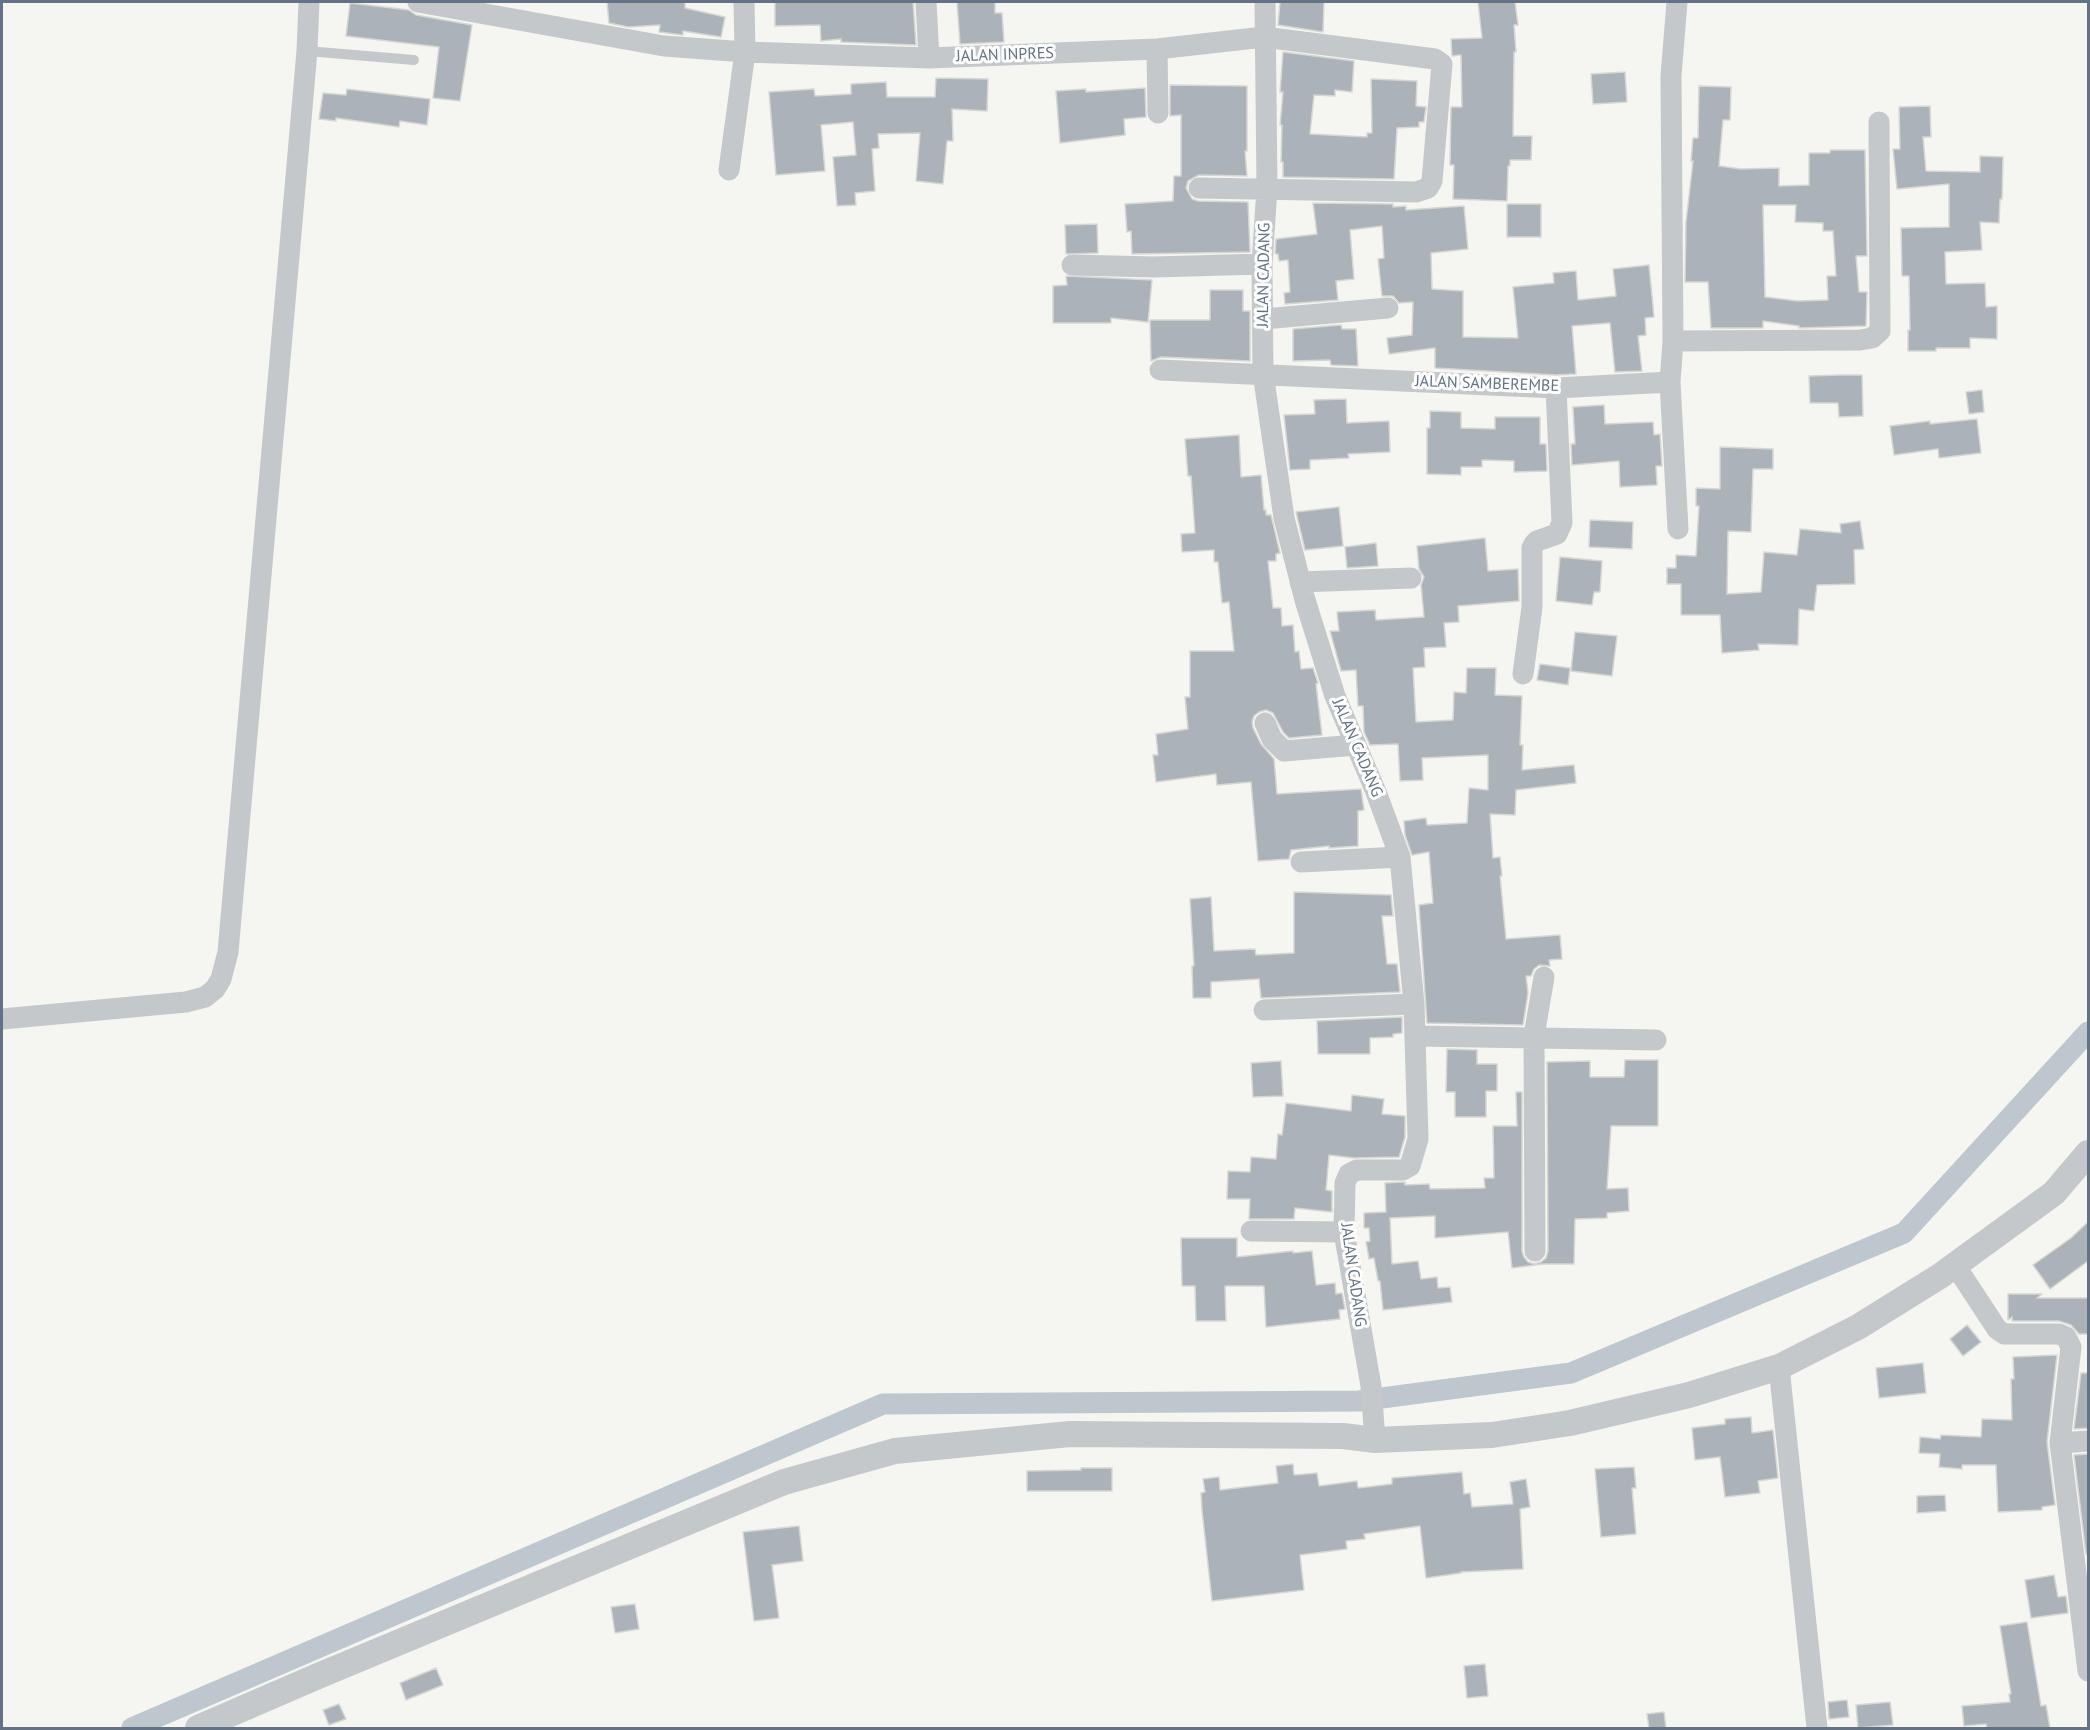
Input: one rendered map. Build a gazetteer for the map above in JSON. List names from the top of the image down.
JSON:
{
  "streets": {
    "street": ["JALAN INPRES", "JALAN CADANG", "JALAN SAMBEREMBE"]
  },
  "crossings": [
    ["JALAN INPRES", "JALAN CADANG"],
    ["JALAN CADANG", "JALAN SAMBEREMBE"]
  ]
}
